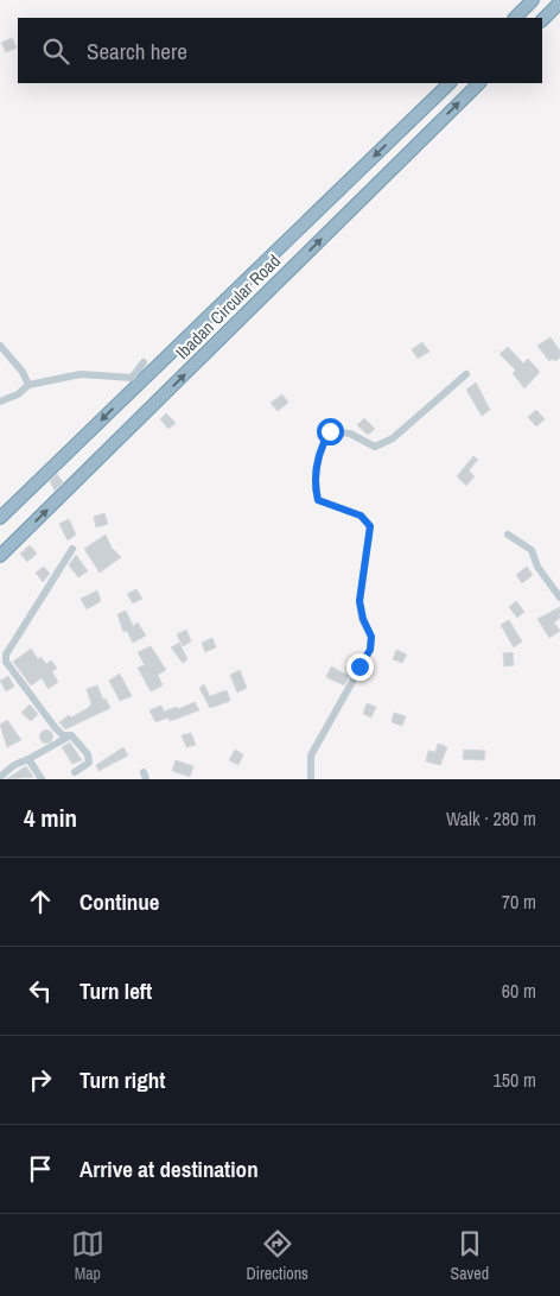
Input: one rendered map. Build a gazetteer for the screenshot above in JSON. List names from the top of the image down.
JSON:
{
  "streets": {
    "highway": ["Ibadan Circular Road"]
  },
  "page": {
    "search": "Search here",
    "heading": ["4 min", "Walk · 280 m"],
    "list": [
      ["Continue", "70 m"],
      ["Turn left", "60 m"],
      ["Turn right", "150 m"],
      "Arrive at destination"
    ],
    "nav": ["Map", "Directions", "Saved"]
  }
}
